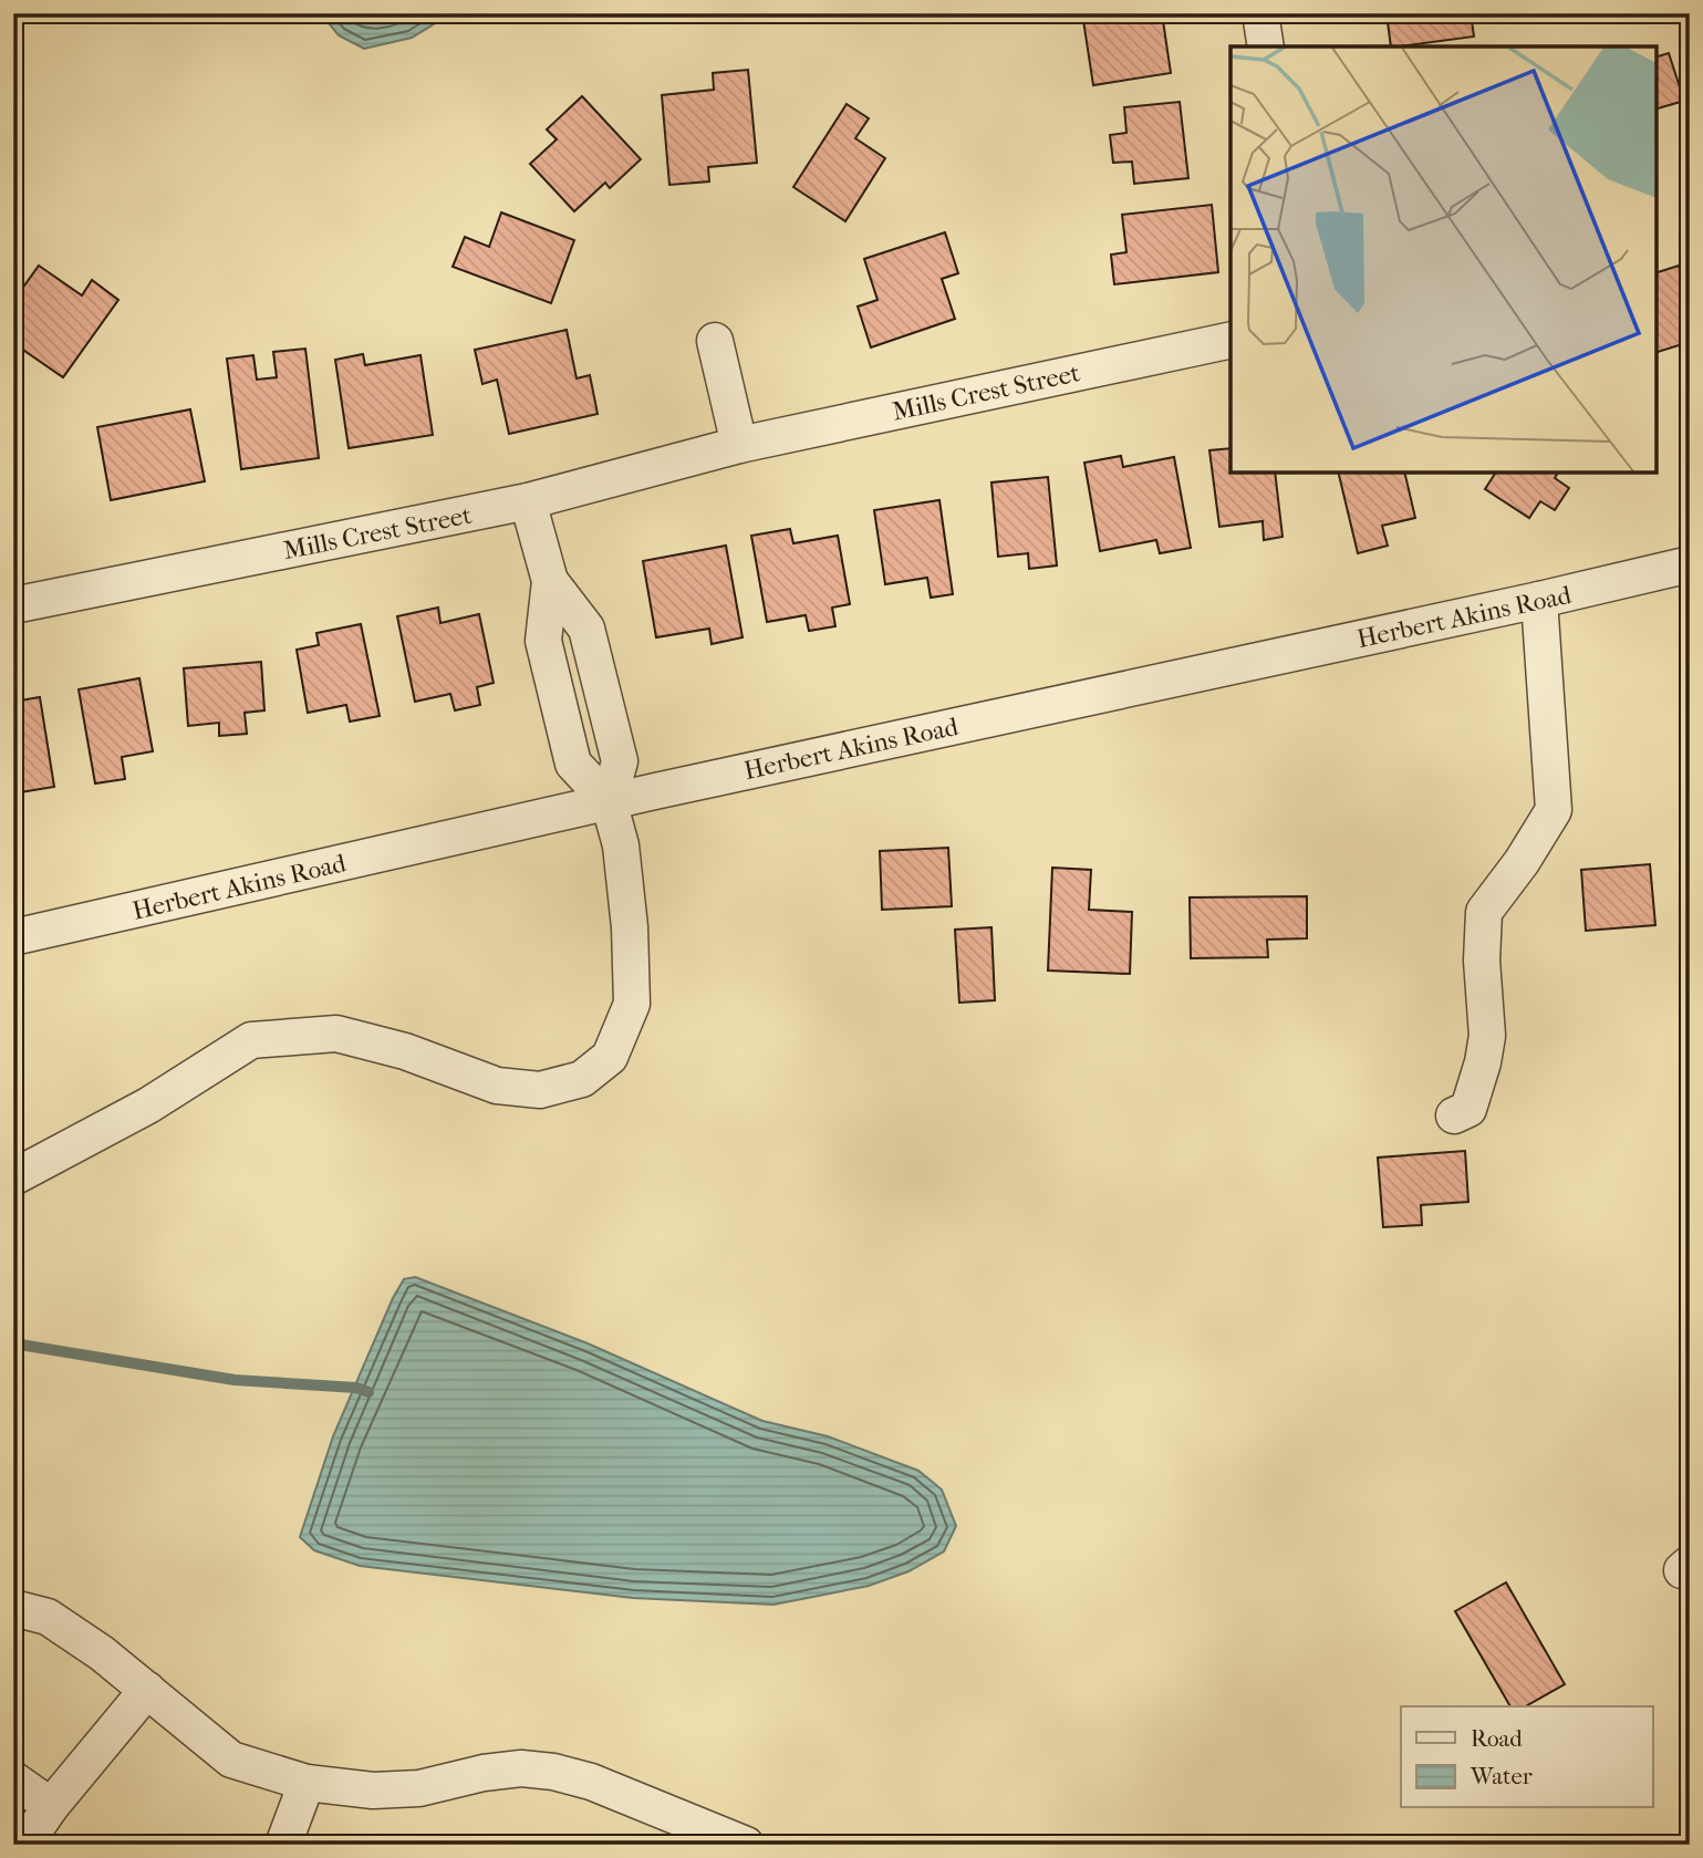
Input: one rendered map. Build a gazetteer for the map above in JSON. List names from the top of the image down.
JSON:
{
  "streets": {
    "street": ["Mills Crest Street", "Herbert Akins Road"]
  },
  "legend": ["Road", "Water"]
}
